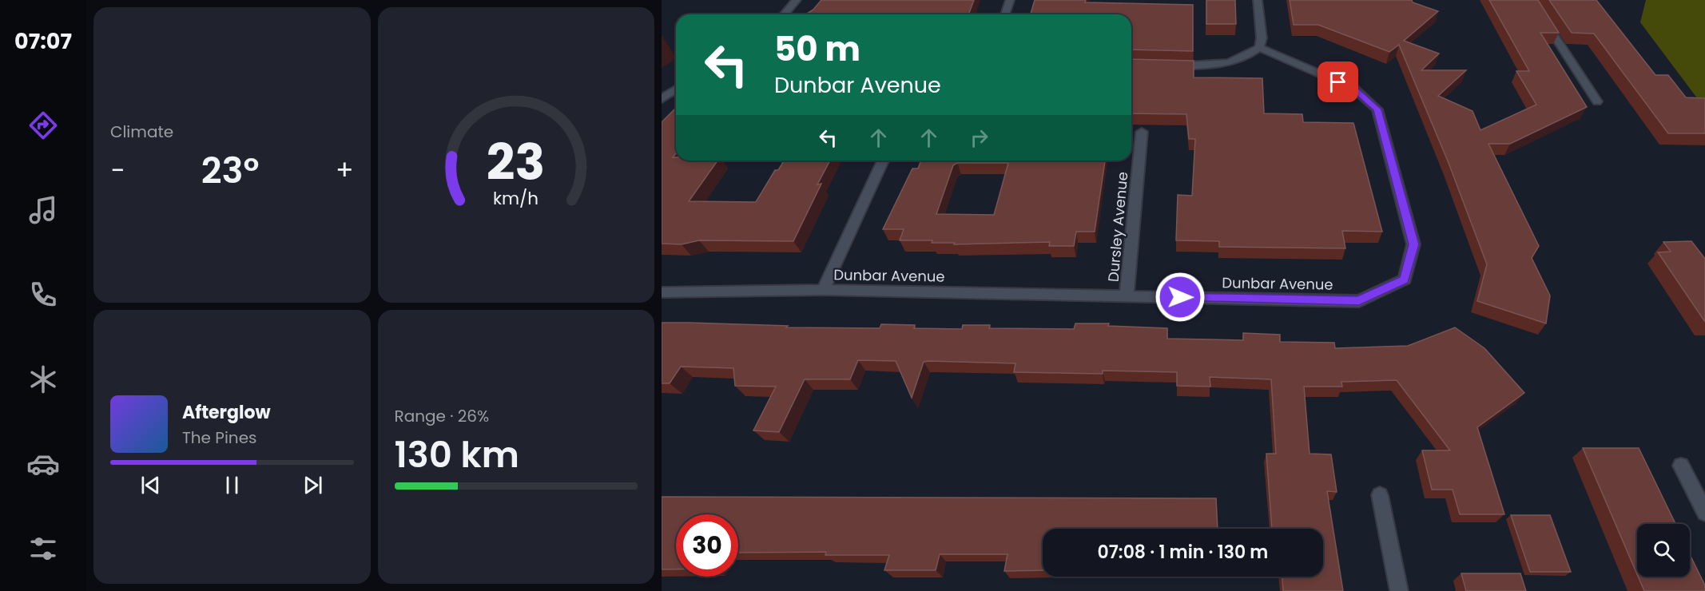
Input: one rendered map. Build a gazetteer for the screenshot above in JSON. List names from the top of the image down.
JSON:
{
  "streets": {
    "street": ["Dursley Avenue", "Dunbar Avenue"]
  },
  "crossings": [
    ["Dursley Avenue", "Dunbar Avenue"]
  ],
  "page": {
    "tabs": "07:07",
    "tile": [
      "Climate",
      ["Range · 26%", "130 km"]
    ],
    "turn": ["50 m", "Dunbar Avenue"],
    "heat": ["−", "23°", "+"],
    "song": ["Afterglow", "The Pines"],
    "limit": "30",
    "trip": "07:08 · 1 min · 130 m",
    "gauge": ["23", "km/h"]
  }
}
